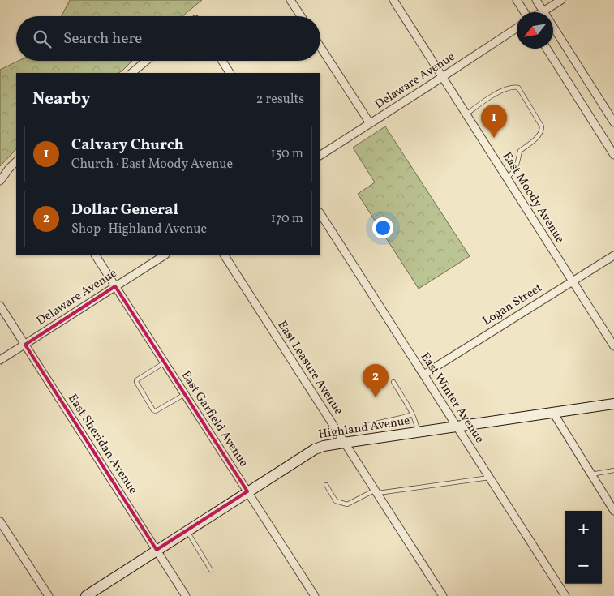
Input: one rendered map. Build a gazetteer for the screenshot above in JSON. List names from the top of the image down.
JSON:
{
  "streets": {
    "main road": ["Highland Avenue"],
    "street": [
      "Delaware Avenue",
      "East Moody Avenue",
      "Logan Street",
      "East Leasure Avenue",
      "East Winter Avenue",
      "East Garfield Avenue",
      "East Sheridan Avenue"
    ]
  },
  "crossings": [
    ["Delaware Avenue", "East Moody Avenue"],
    ["Delaware Avenue", "East Garfield Avenue"],
    ["Delaware Avenue", "East Sheridan Avenue"],
    ["East Moody Avenue", "Logan Street"],
    ["Logan Street", "East Winter Avenue"],
    ["East Leasure Avenue", "Highland Avenue"],
    ["East Winter Avenue", "Highland Avenue"],
    ["East Garfield Avenue", "Highland Avenue"],
    ["Highland Avenue", "East Sheridan Avenue"]
  ],
  "north": "bottom left",
  "page": {
    "search": "Search here",
    "heading": ["Nearby", "2 results"],
    "pins": ["1", "2"],
    "list": [
      {
        "mark": "1",
        "name": "Calvary Church",
        "note": "Church · East Moody Avenue",
        "value": "150 m"
      },
      {
        "mark": "2",
        "name": "Dollar General",
        "note": "Shop · Highland Avenue",
        "value": "170 m"
      }
    ],
    "map_buttons": ["+", "−"]
  }
}
